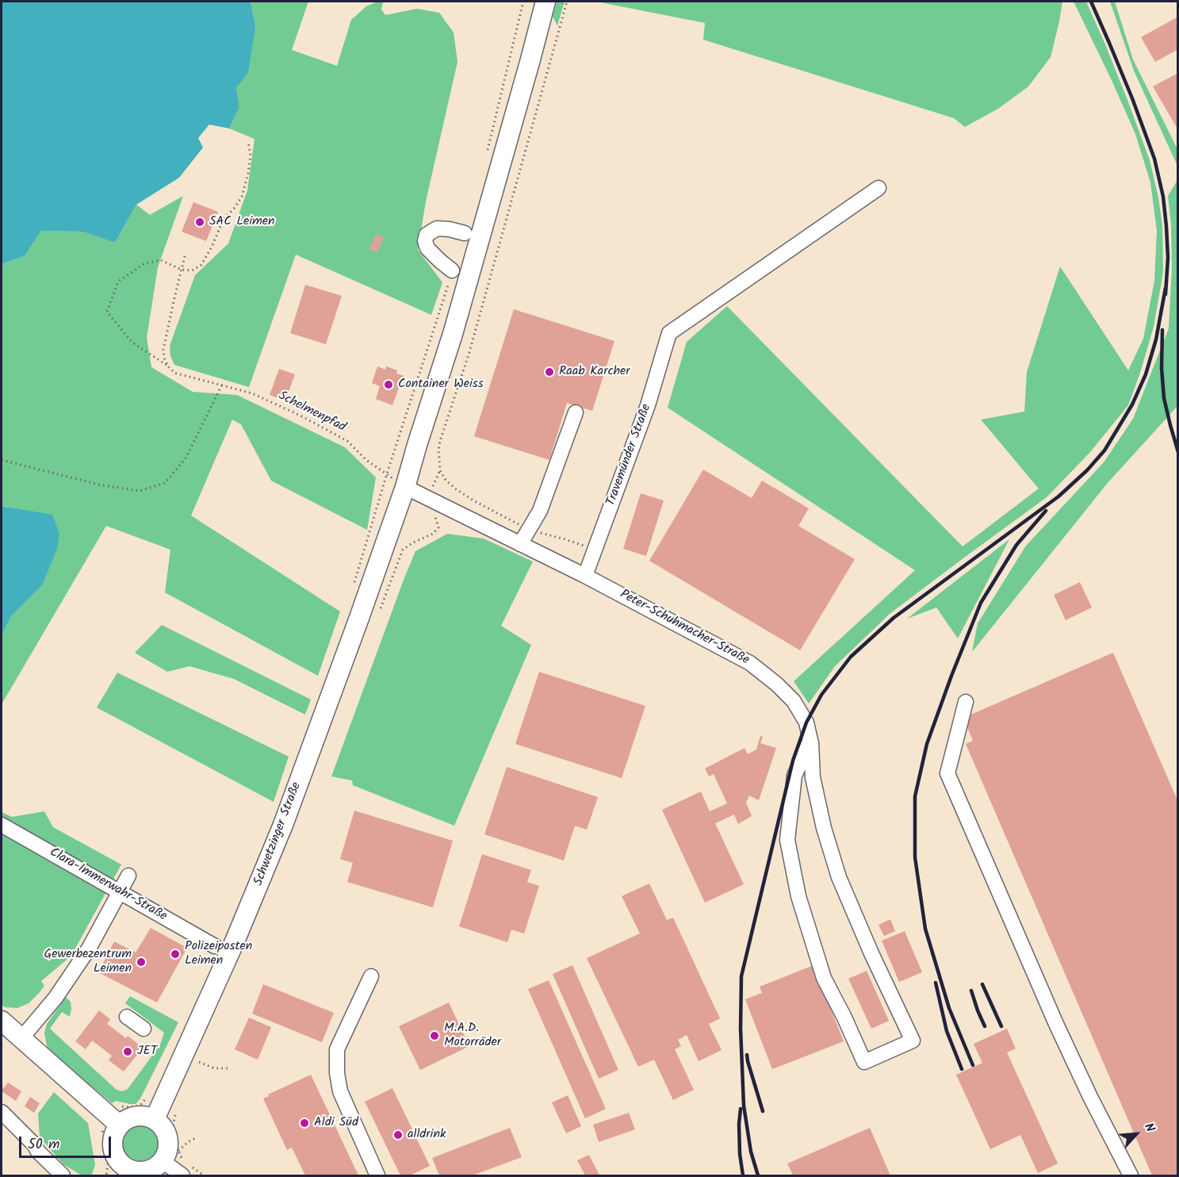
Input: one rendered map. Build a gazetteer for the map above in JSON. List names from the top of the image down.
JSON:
{
  "streets": {
    "main road": ["Schwetzinger Straße"],
    "street": ["Travemünder Straße", "Peter-Schuhmacher-Straße", "Clara-Immerwahr-Straße"],
    "path": ["Schelmenpfad"]
  },
  "crossings": [
    ["Schelmenpfad", "Peter-Schuhmacher-Straße"],
    ["Schelmenpfad", "Schwetzinger Straße"],
    ["Travemünder Straße", "Peter-Schuhmacher-Straße"],
    ["Peter-Schuhmacher-Straße", "Schwetzinger Straße"]
  ],
  "places": [
    "SAC Leimen",
    "Raab Karcher",
    "Container Weiss",
    "Polizeiposten Leimen",
    "Gewerbezentrum Leimen",
    "M.A.D. Motorräder",
    "JET",
    "Aldi Süd",
    "alldrink"
  ],
  "scale_bar": "50 m",
  "north": "top right"
}
